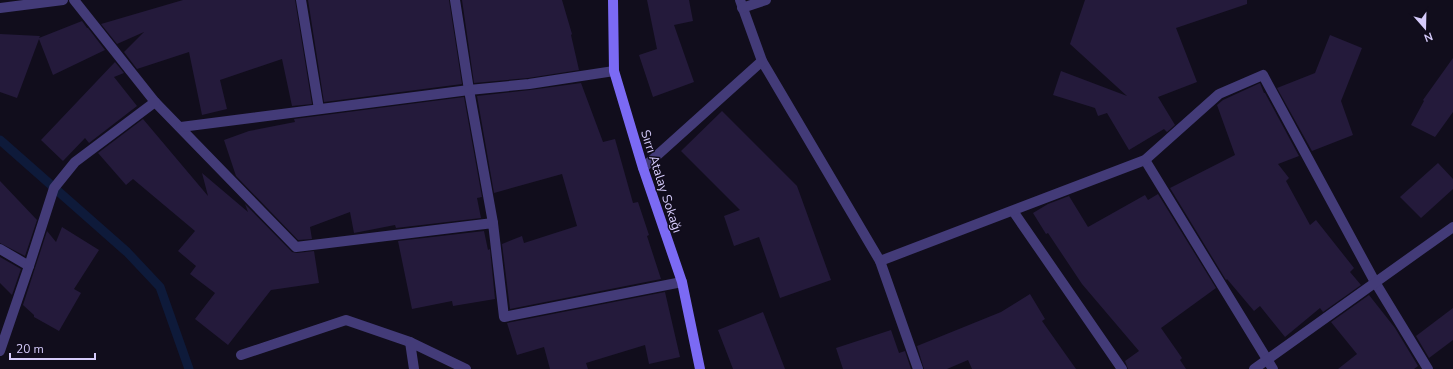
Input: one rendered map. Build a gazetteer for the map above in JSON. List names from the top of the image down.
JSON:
{
  "streets": {
    "main road": ["Sırrı Atalay Sokağı"]
  },
  "scale_bar": "20 m",
  "north": "bottom"
}
